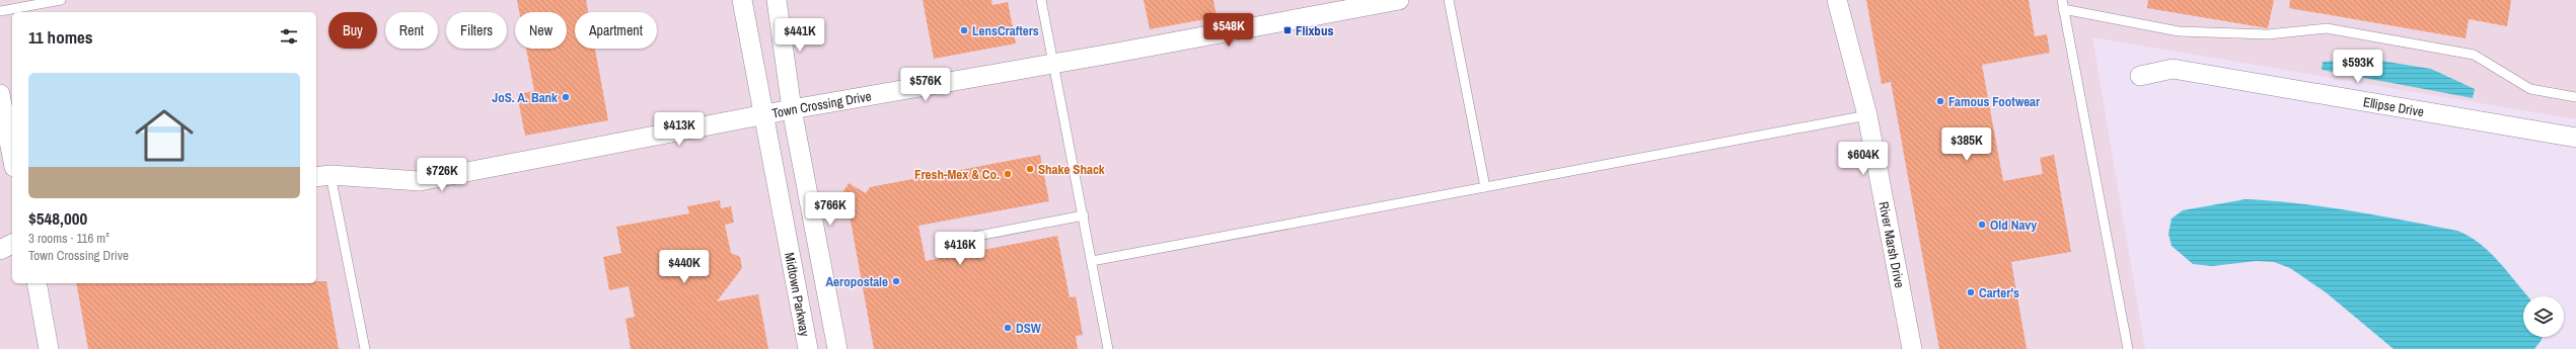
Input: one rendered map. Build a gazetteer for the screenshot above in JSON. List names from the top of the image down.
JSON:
{
  "streets": {
    "street": [
      "Town Crossing Drive",
      "Ellipse Drive",
      "River Marsh Drive",
      "Midtown Parkway"
    ]
  },
  "crossings": [
    ["Town Crossing Drive", "Midtown Parkway"]
  ],
  "places": {
    "other": [
      "LensCrafters",
      "JoS. A. Bank",
      "Famous Footwear",
      "Shake Shack",
      "Fresh-Mex & Co.",
      "Old Navy",
      "Aeropostale",
      "Carter's",
      "DSW"
    ],
    "transit": ["Flixbus"]
  },
  "page": {
    "chip": [
      "Buy",
      "Rent",
      "Filters",
      "New",
      "Apartment"
    ],
    "heading": "11 homes",
    "price": [
      "$548K",
      "$441K",
      "$593K",
      "$576K",
      "$413K",
      "$385K",
      "$604K",
      "$726K",
      "$766K",
      "$416K",
      "$440K"
    ],
    "list": [
      {
        "name": "$548,000",
        "note": "3 rooms · 116 m² · Town Crossing Drive"
      }
    ]
  }
}
